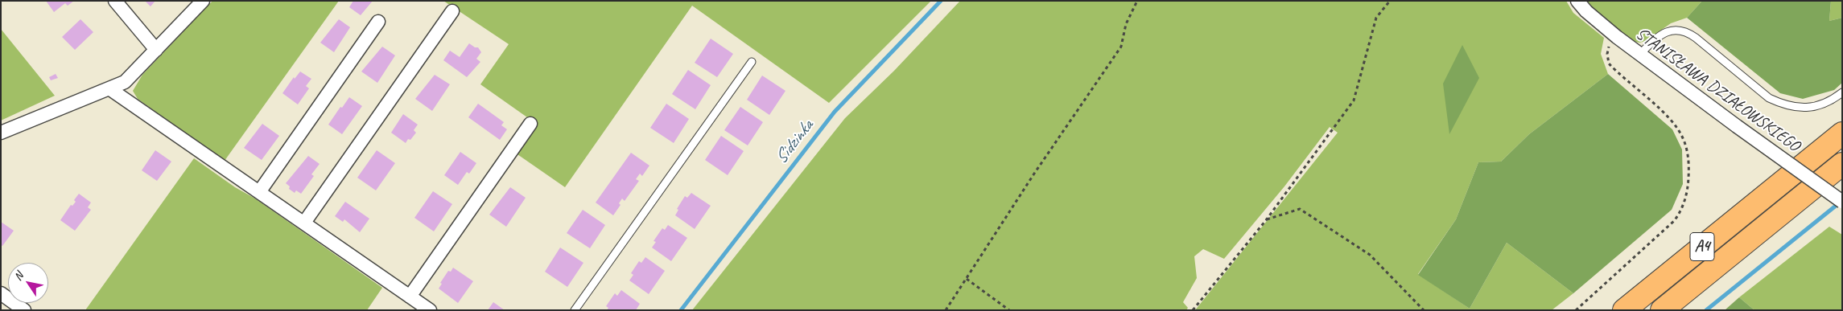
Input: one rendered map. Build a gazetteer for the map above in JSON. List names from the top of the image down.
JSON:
{
  "streets": {
    "highway": ["A4"],
    "street": ["STANISŁAWA DZIAŁOWSKIEGO"]
  },
  "water": ["Sidzinka"],
  "north": "top left"
}
